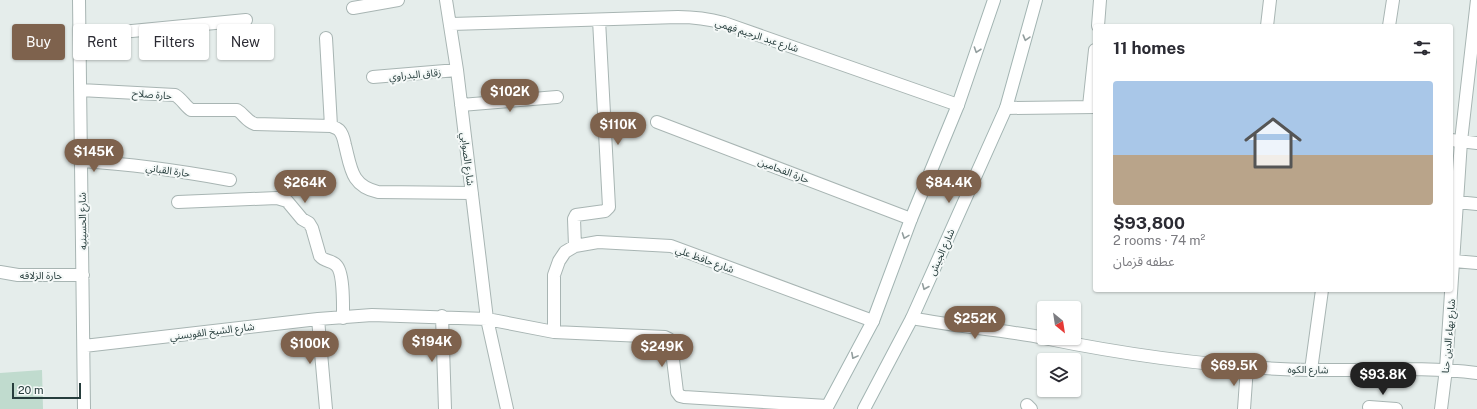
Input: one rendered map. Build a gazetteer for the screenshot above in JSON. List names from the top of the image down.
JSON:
{
  "streets": {
    "street": [
      "شارع عبد الرحيم فهمي",
      "زقاق البدراوي",
      "حارة صلاح",
      "شارع الصوابي",
      "حارة القباني",
      "حارة الفحامين",
      "شارع الحسينيه",
      "شارع الجيش",
      "شارع حافظ علي",
      "حارة الزلاقه",
      "شارع الشيخ القويسني",
      "شارع بهاء الدين حنا",
      "شارع الكوه"
    ]
  },
  "crossings": [
    ["شارع عبد الرحيم فهمي", "شارع الصوابي"],
    ["زقاق البدراوي", "شارع الصوابي"],
    ["حارة صلاح", "شارع الحسينيه"],
    ["شارع الصوابي", "شارع الشيخ القويسني"],
    ["حارة القباني", "شارع الحسينيه"],
    ["شارع الحسينيه", "حارة الزلاقه"],
    ["شارع الحسينيه", "شارع الشيخ القويسني"],
    ["شارع الجيش", "شارع الكوه"],
    ["شارع بهاء الدين حنا", "شارع الكوه"]
  ],
  "scale_bar": "20 m",
  "north": "bottom right",
  "page": {
    "chip": [
      "Buy",
      "Rent",
      "Filters",
      "New"
    ],
    "heading": "11 homes",
    "list": [
      {
        "name": "$93,800",
        "note": "2 rooms · 74 m² · عطفه قزمان"
      }
    ],
    "price": [
      "$102K",
      "$110K",
      "$145K",
      "$264K",
      "$84.4K",
      "$252K",
      "$194K",
      "$100K",
      "$249K",
      "$69.5K",
      "$93.8K"
    ],
    "scale": "20 m"
  }
}
